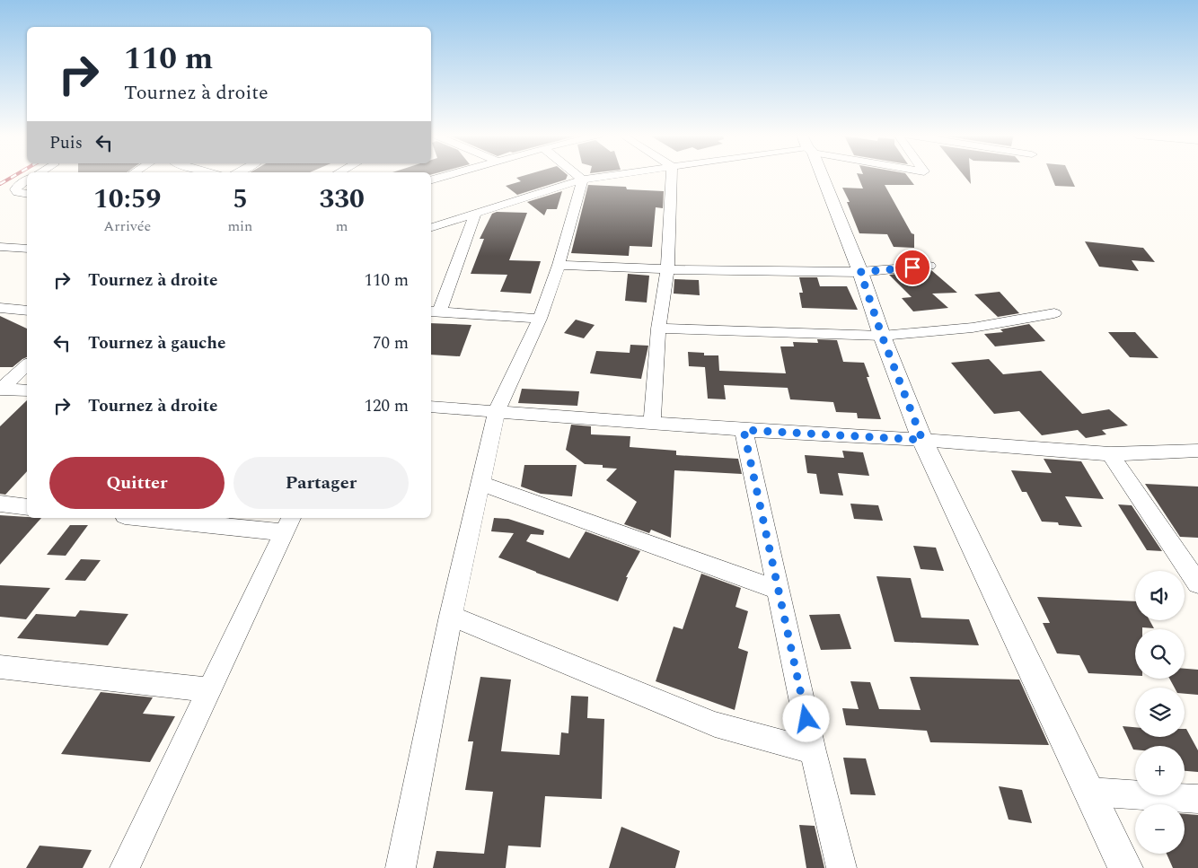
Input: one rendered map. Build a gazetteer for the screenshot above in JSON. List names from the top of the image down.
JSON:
{
  "page": {
    "turn": ["110 m", "Tournez à droite"],
    "then": "Puis",
    "eta": [
      "10:59",
      "Arrivée",
      "5",
      "min",
      "330",
      "m"
    ],
    "list": [
      {
        "name": "Tournez à droite",
        "value": "110 m"
      },
      {
        "name": "Tournez à gauche",
        "value": "70 m"
      },
      {
        "name": "Tournez à droite",
        "value": "120 m"
      }
    ],
    "buttons": ["Quitter", "Partager"],
    "map_buttons": ["+", "−"]
  }
}
